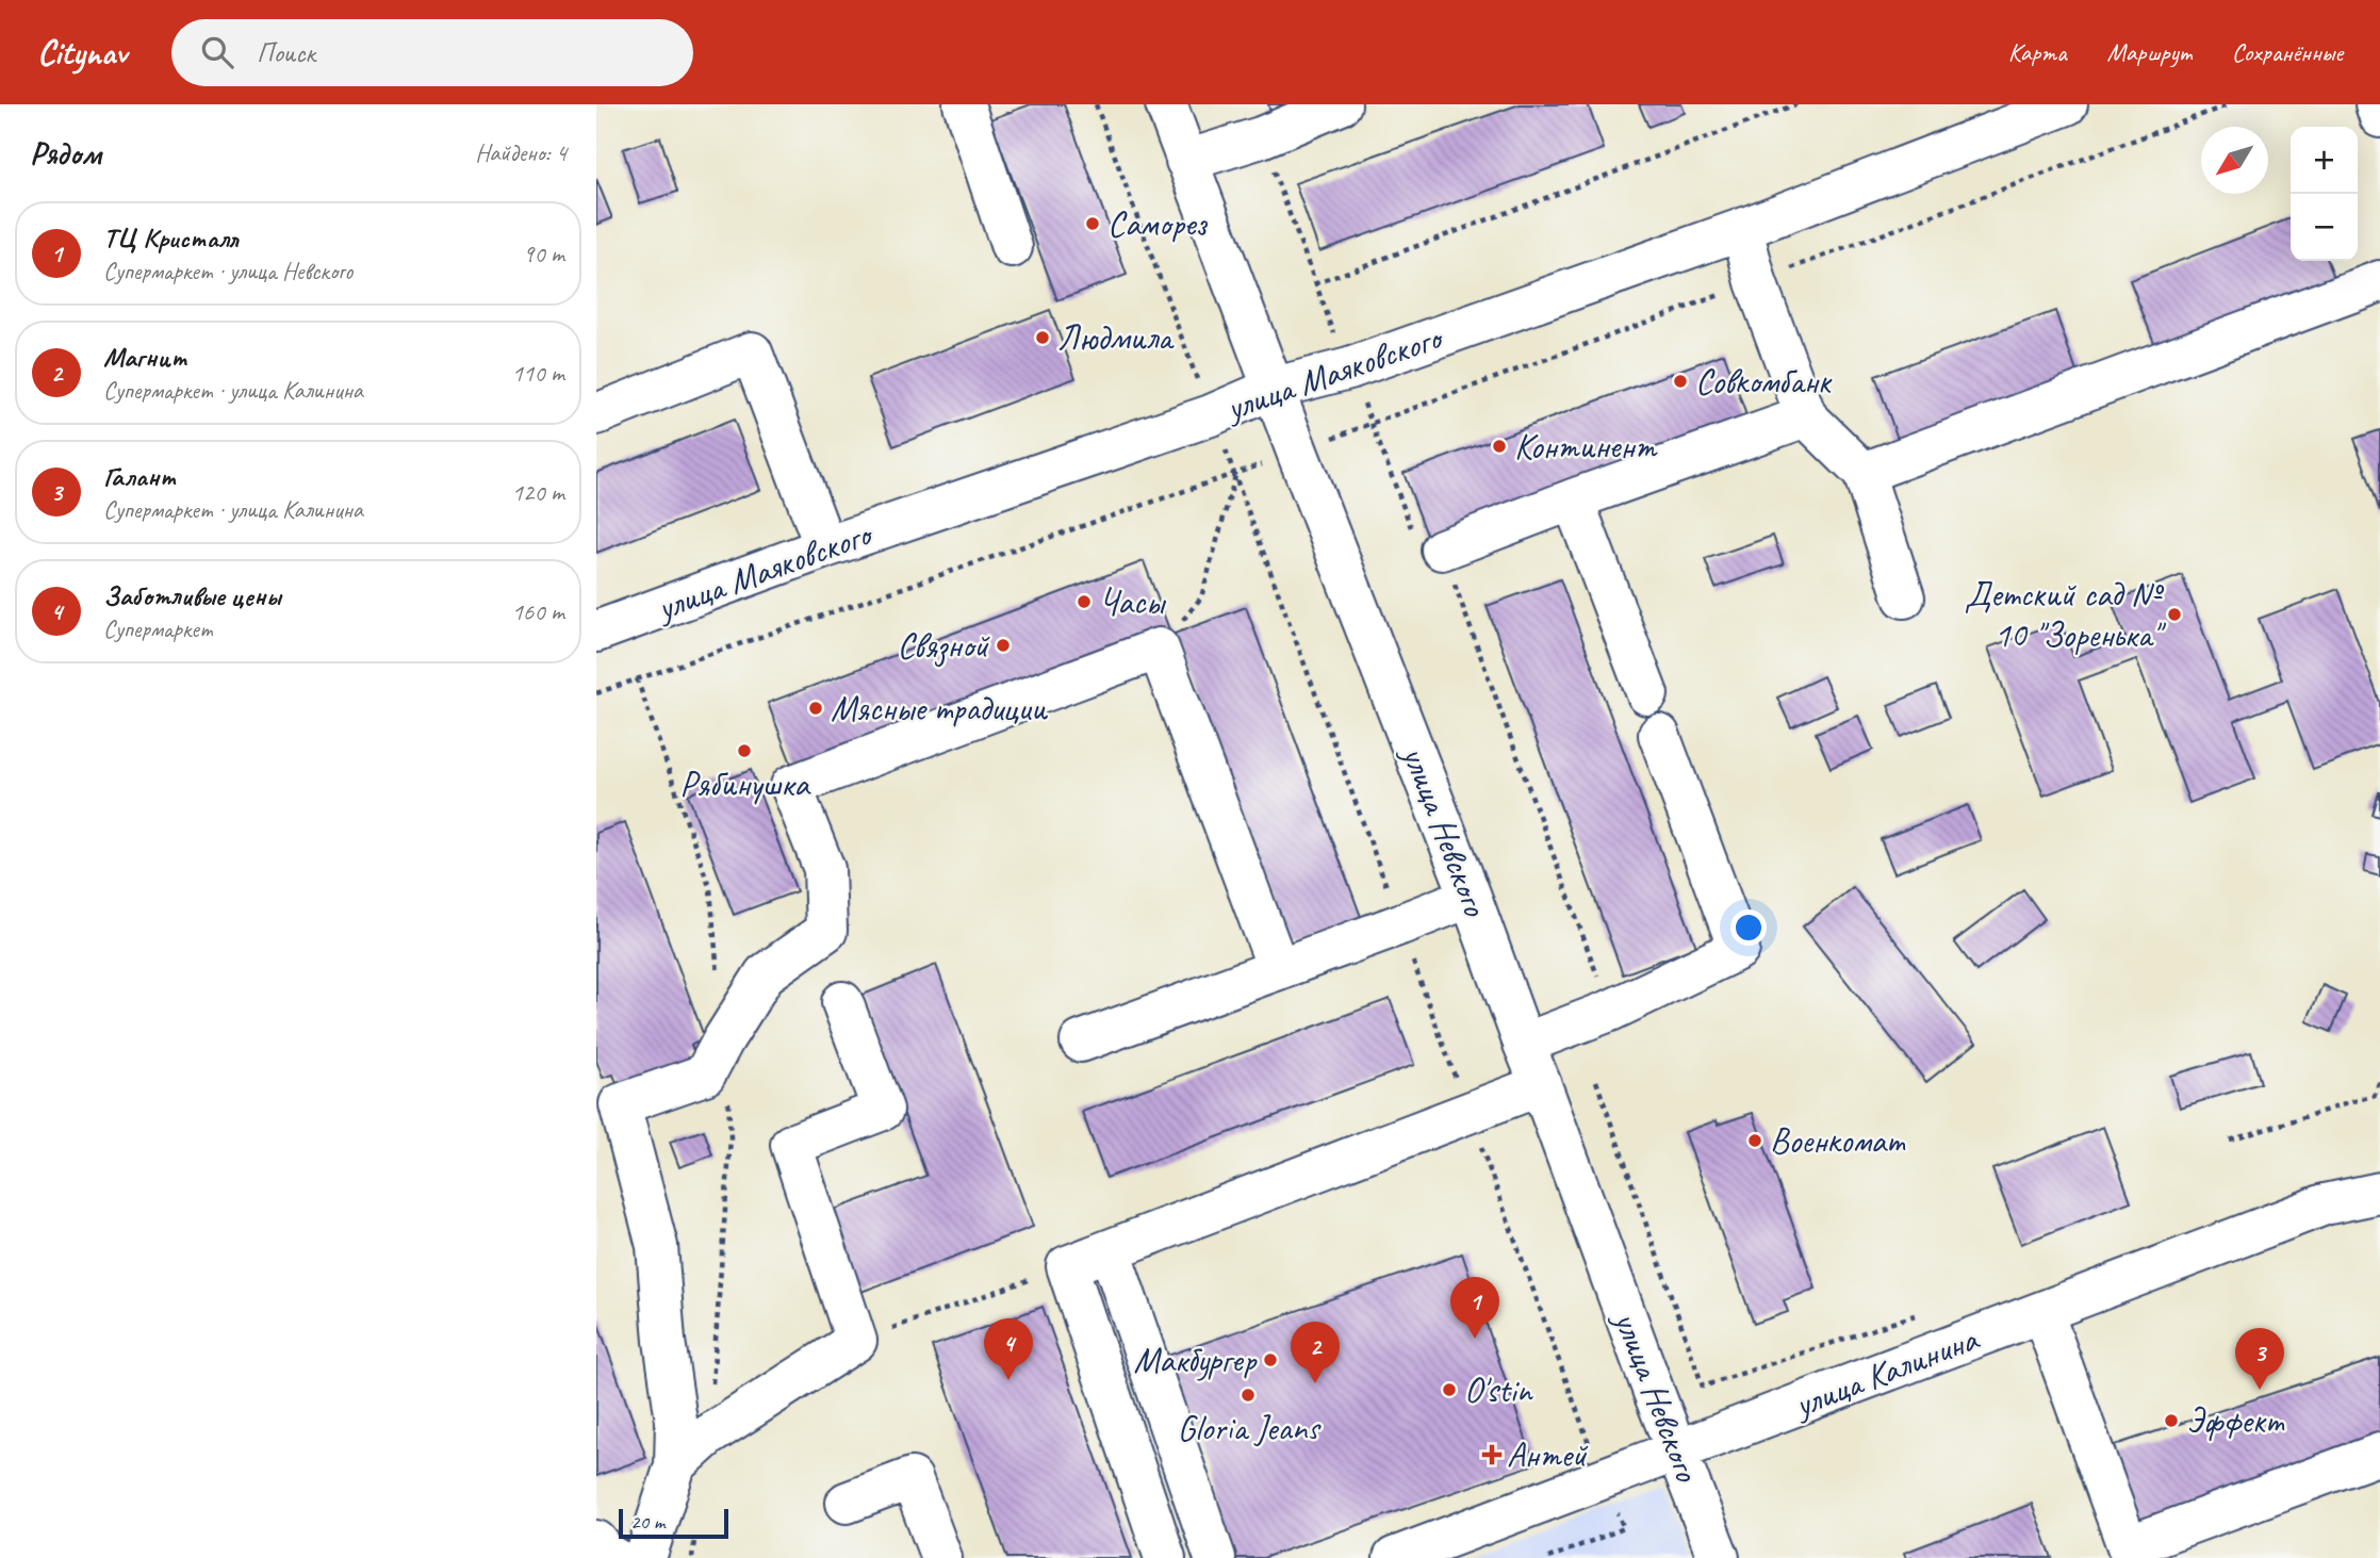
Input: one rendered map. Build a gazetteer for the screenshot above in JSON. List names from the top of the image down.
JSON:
{
  "streets": {
    "street": ["улица Маяковского", "улица Невского", "улица Калинина"]
  },
  "crossings": [
    ["улица Маяковского", "улица Невского"],
    ["улица Невского", "улица Калинина"]
  ],
  "places": {
    "other": [
      "Саморез",
      "Людмила",
      "Совкомбанк",
      "Континент",
      "Часы",
      "Детский сад № 10 \"Зоренька\"",
      "Связной",
      "Мясные традиции",
      "Рябинушка",
      "Военкомат",
      "Макбургер",
      "O'stin",
      "Gloria Jeans",
      "Эффект"
    ],
    "health": ["Антей"]
  },
  "scale_bar": "20 m",
  "north": "bottom left",
  "page": {
    "header": "Citynav",
    "search": "Поиск",
    "nav": ["Карта", "Маршрут", "Сохранённые"],
    "heading": ["Рядом", "Найдено: 4"],
    "map_buttons": ["+", "−"],
    "list": [
      {
        "mark": "1",
        "name": "ТЦ Кристалл",
        "note": "Супермаркет · улица Невского",
        "value": "90 m"
      },
      {
        "mark": "2",
        "name": "Магнит",
        "note": "Супермаркет · улица Калинина",
        "value": "110 m"
      },
      {
        "mark": "3",
        "name": "Галант",
        "note": "Супермаркет · улица Калинина",
        "value": "120 m"
      },
      {
        "mark": "4",
        "name": "Заботливые цены",
        "note": "Супермаркет",
        "value": "160 m"
      }
    ],
    "pins": [
      "1",
      "4",
      "2",
      "3"
    ],
    "scale": "20 m"
  }
}
